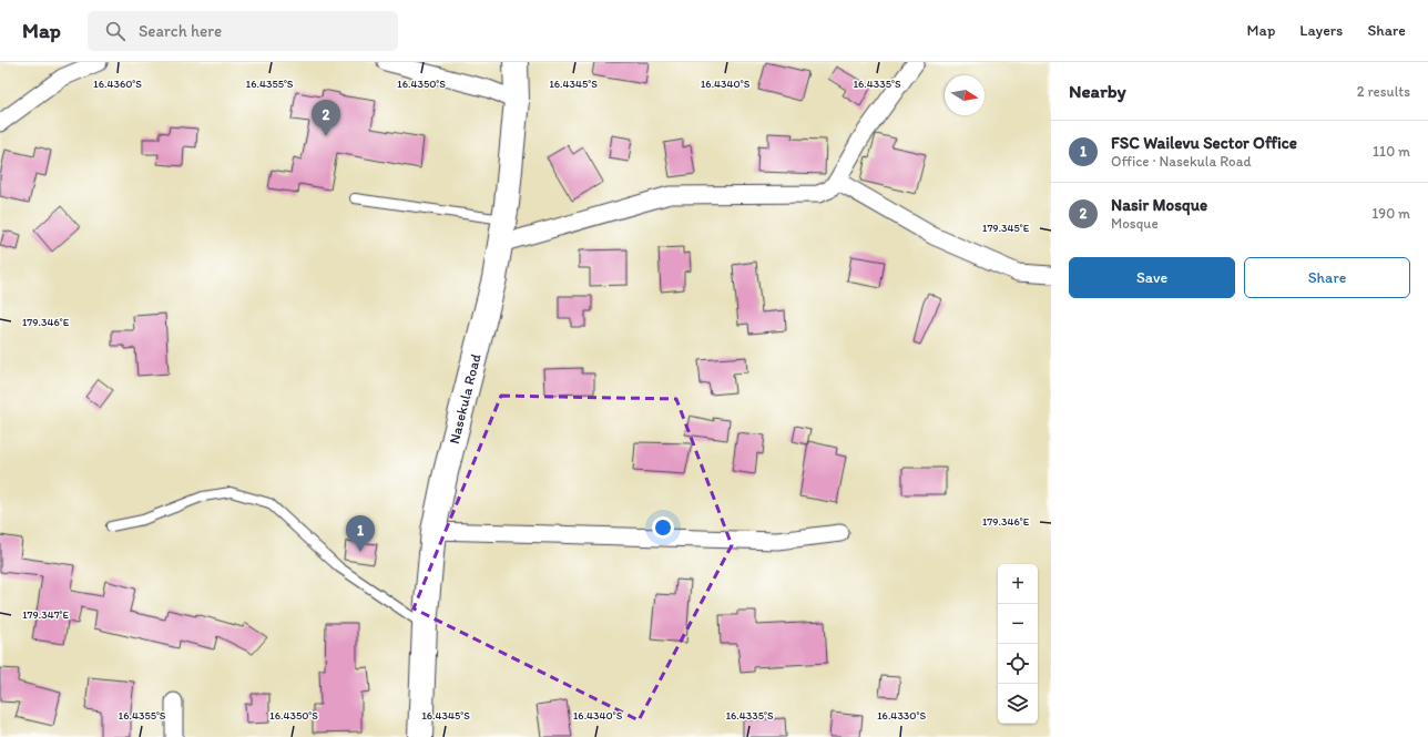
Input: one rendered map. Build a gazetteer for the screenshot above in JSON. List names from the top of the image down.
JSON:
{
  "streets": {
    "main road": ["Nasekula Road"]
  },
  "north": "right",
  "page": {
    "header": "Map",
    "search": "Search here",
    "nav": ["Map", "Layers", "Share"],
    "heading": ["Nearby", "2 results"],
    "pins": ["2", "1"],
    "list": [
      {
        "mark": "1",
        "name": "FSC Wailevu Sector Office",
        "note": "Office · Nasekula Road",
        "value": "110 m"
      },
      {
        "mark": "2",
        "name": "Nasir Mosque",
        "note": "Mosque",
        "value": "190 m"
      }
    ],
    "buttons": ["Save", "Share"],
    "map_buttons": ["+", "−"]
  },
  "coordinates": [
    "16.4360°S",
    "16.4355°S",
    "16.4350°S",
    "16.4345°S",
    "16.4340°S",
    "16.4335°S",
    "179.345°E",
    "179.346°E",
    "179.347°E",
    "16.4330°S"
  ]
}
